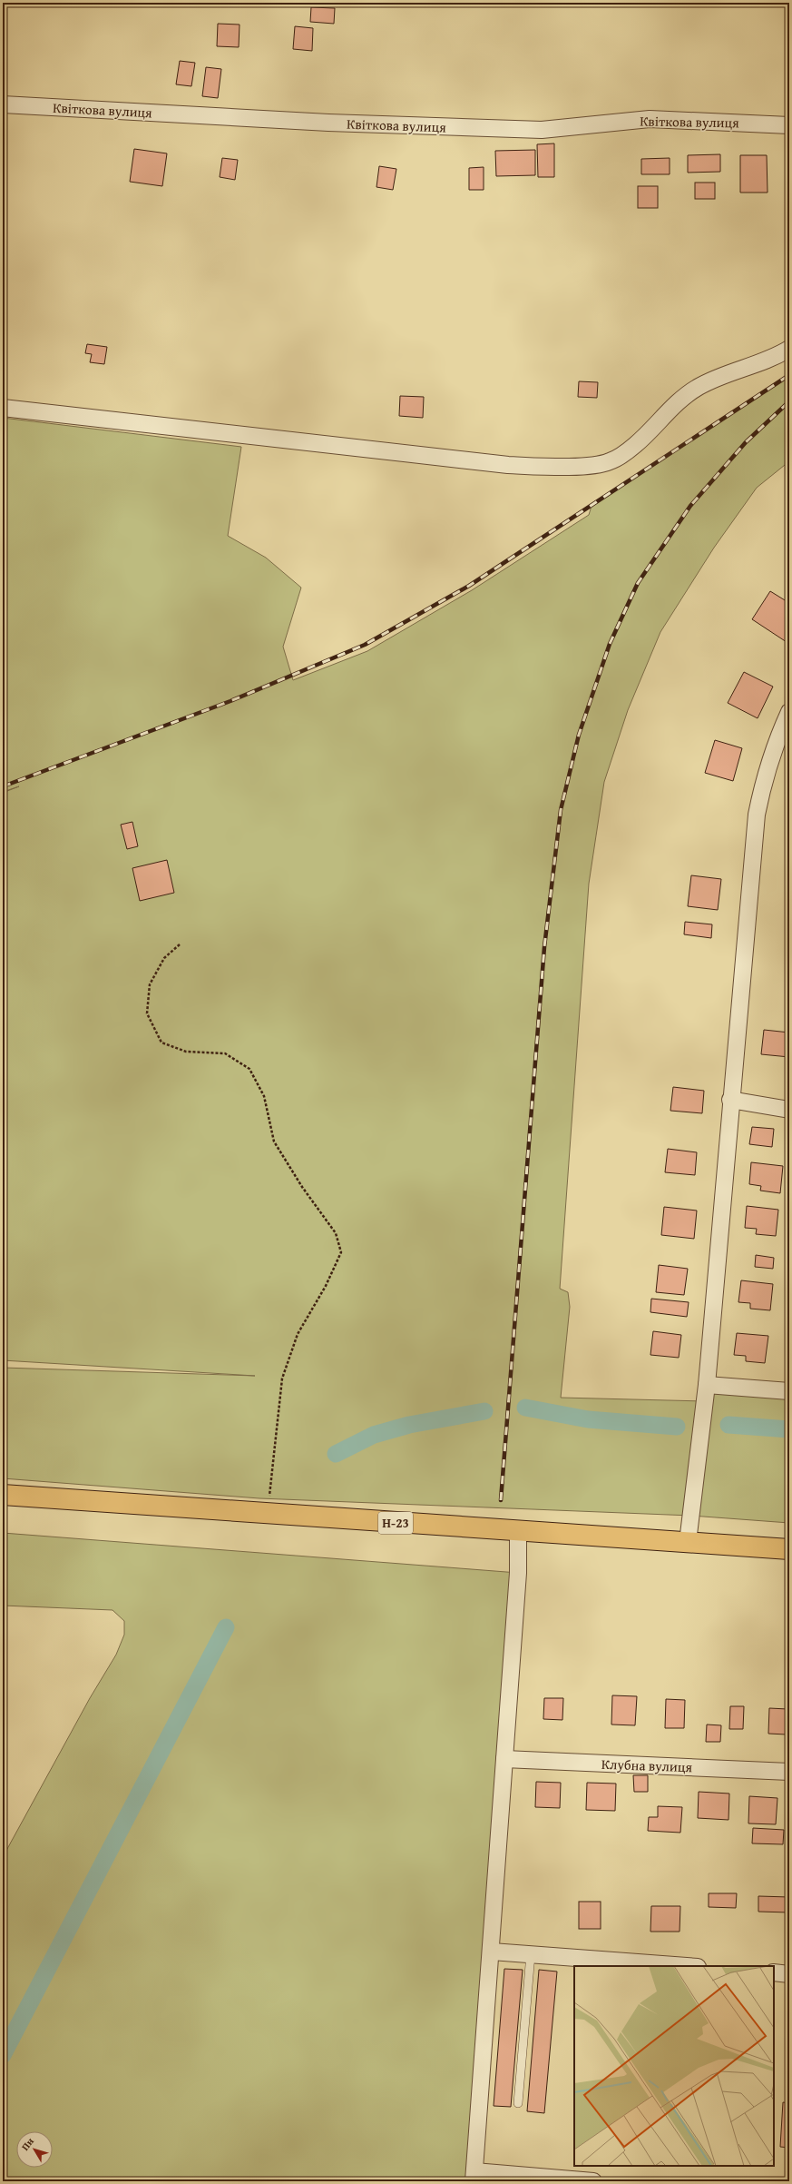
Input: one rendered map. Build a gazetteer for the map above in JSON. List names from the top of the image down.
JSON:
{
  "streets": {
    "main road": ["Н-23"],
    "street": ["Квіткова вулиця", "Клубна вулиця"]
  },
  "north": "top left"
}
